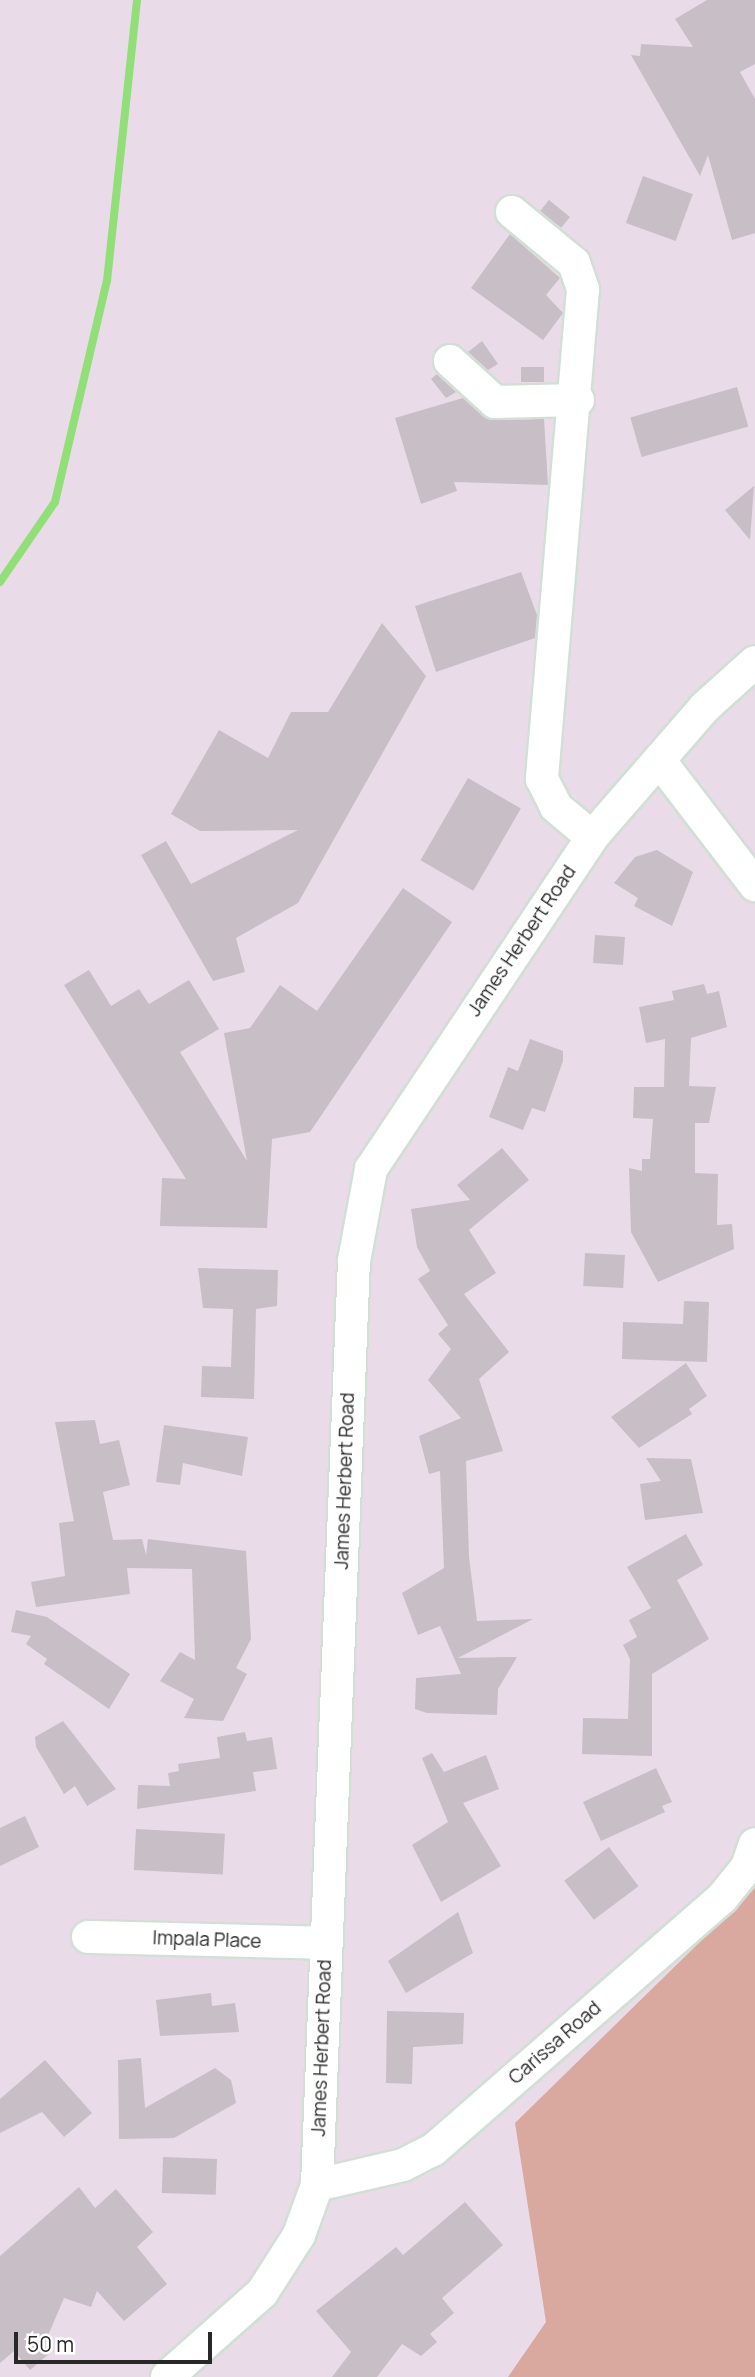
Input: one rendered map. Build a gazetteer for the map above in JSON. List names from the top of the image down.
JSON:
{
  "streets": {
    "street": ["James Herbert Road", "Impala Place", "Carissa Road"]
  },
  "crossings": [
    ["James Herbert Road", "Impala Place"],
    ["James Herbert Road", "Carissa Road"]
  ],
  "scale_bar": "50 m"
}
